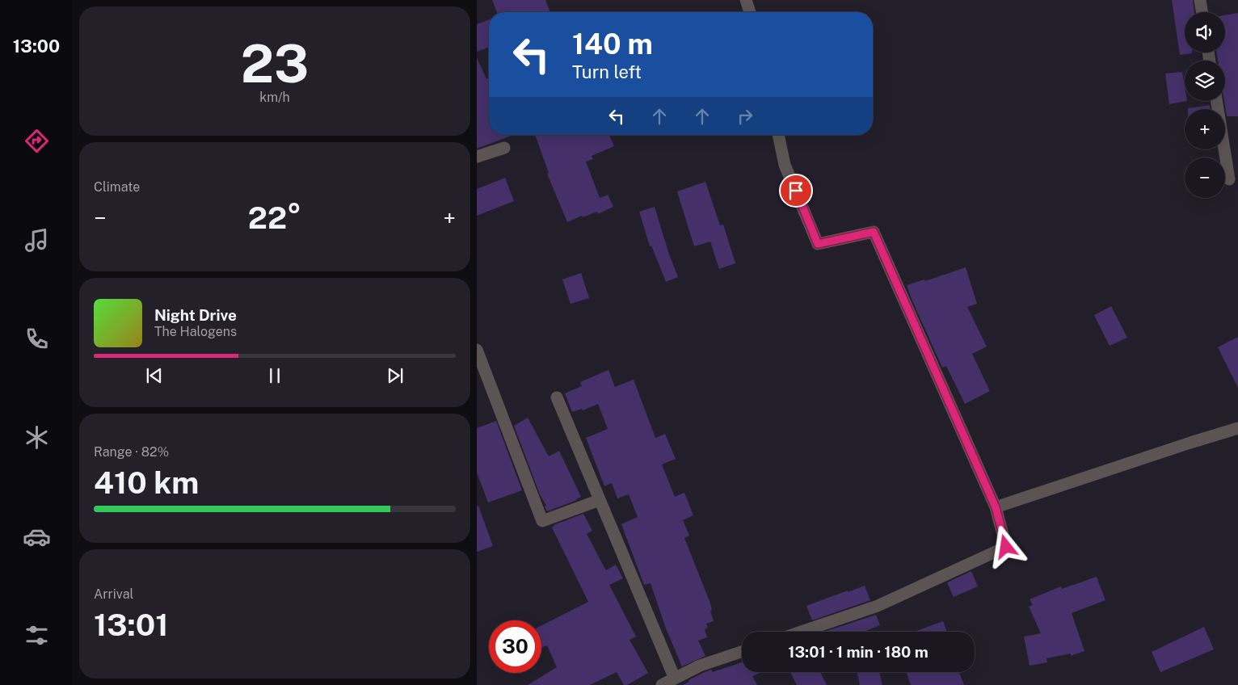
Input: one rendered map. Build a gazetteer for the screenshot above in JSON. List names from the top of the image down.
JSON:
{
  "page": {
    "tabs": "13:00",
    "tile": [
      ["23", "km/h"],
      "Climate",
      ["Range · 82%", "410 km"],
      ["Arrival", "13:01"]
    ],
    "map_buttons": ["+", "−"],
    "turn": ["140 m", "Turn left"],
    "heat": ["−", "22°", "+"],
    "song": ["Night Drive", "The Halogens"],
    "limit": "30",
    "trip": "13:01 · 1 min · 180 m"
  }
}
